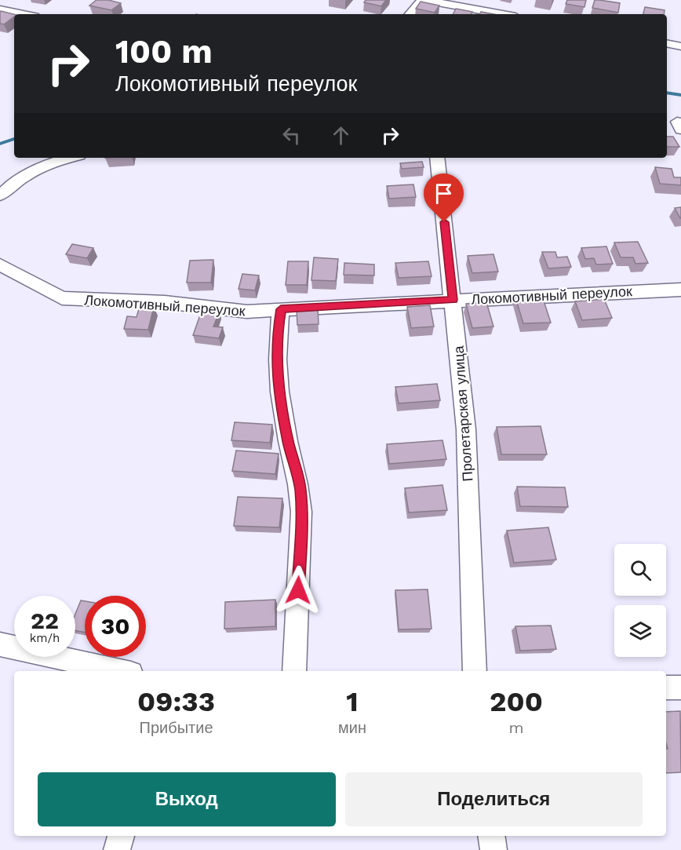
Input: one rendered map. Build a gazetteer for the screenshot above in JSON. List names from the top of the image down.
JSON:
{
  "streets": {
    "street": ["Локомотивный переулок", "Пролетарская улица"]
  },
  "crossings": [
    ["Локомотивный переулок", "Пролетарская улица"]
  ],
  "page": {
    "turn": ["100 m", "Локомотивный переулок"],
    "speed": "22 km/h",
    "limit": "30",
    "eta": [
      "09:33",
      "Прибытие",
      "1",
      "мин",
      "200",
      "m"
    ],
    "buttons": ["Выход", "Поделиться"]
  }
}
